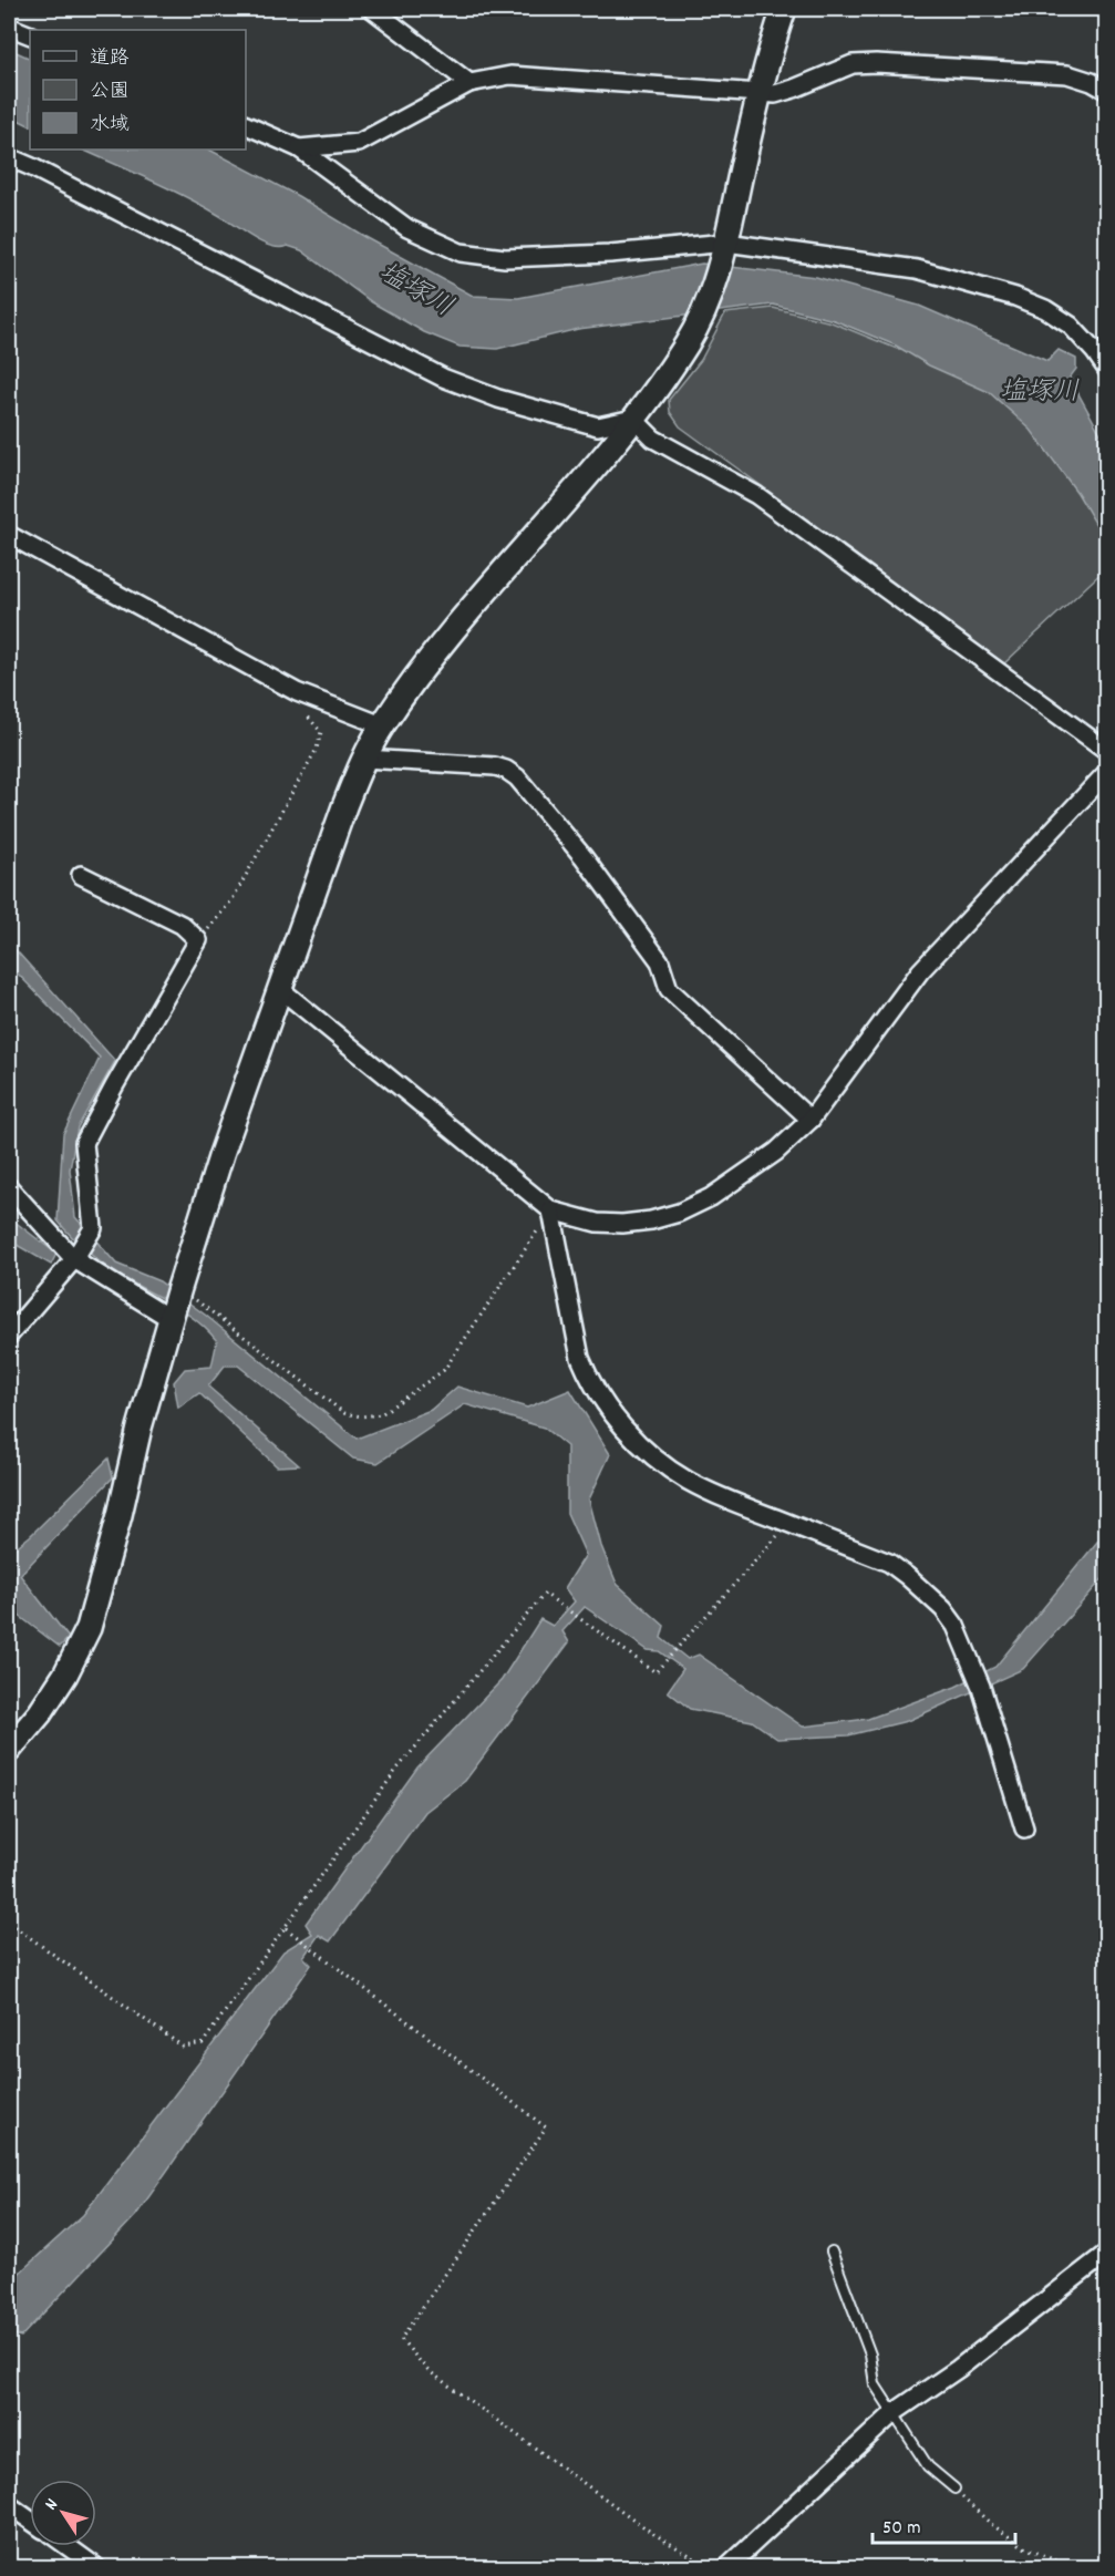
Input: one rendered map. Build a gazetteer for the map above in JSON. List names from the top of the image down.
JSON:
{
  "water": ["塩塚川"],
  "legend": ["道路", "公園", "水域"],
  "scale_bar": "50 m",
  "north": "top left"
}
